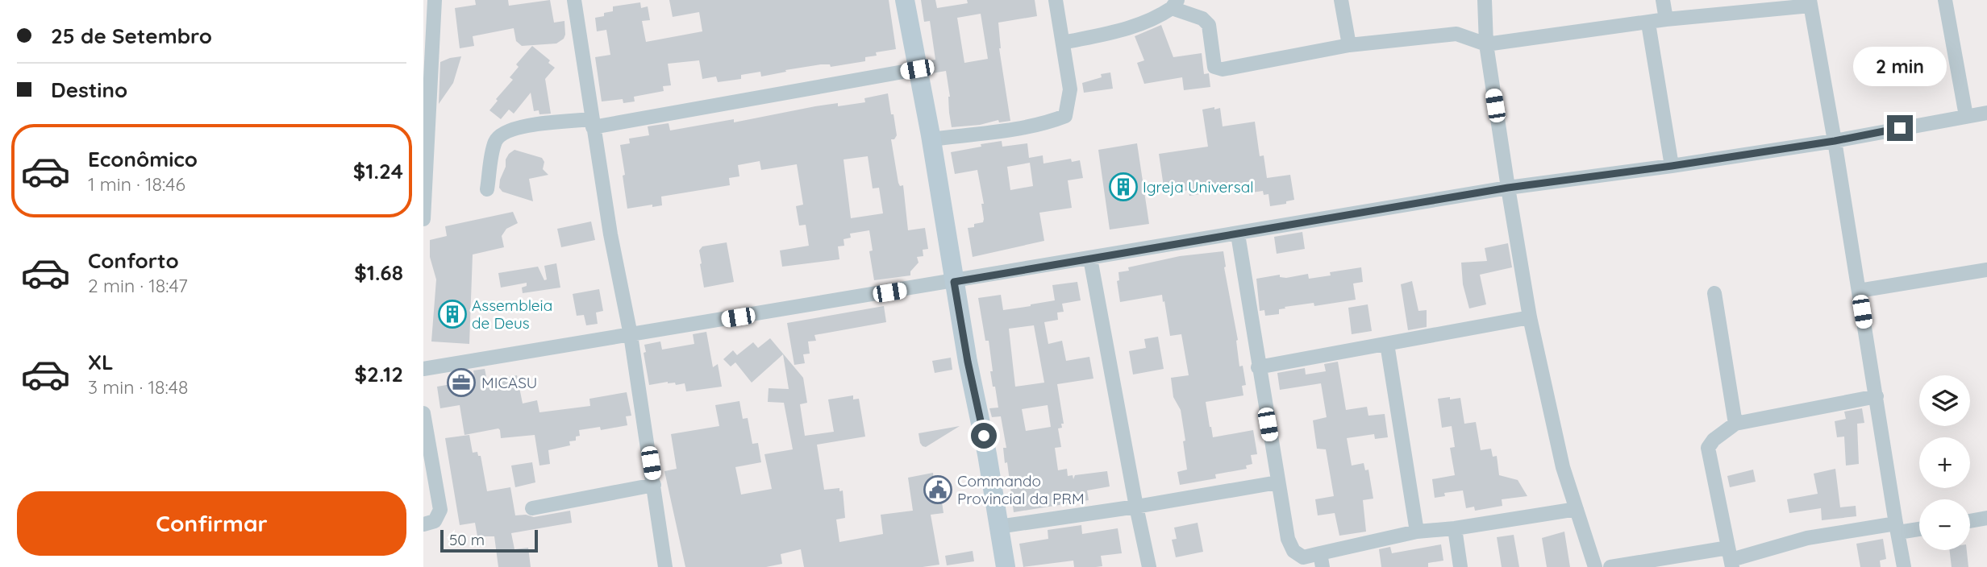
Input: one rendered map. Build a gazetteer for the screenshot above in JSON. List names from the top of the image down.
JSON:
{
  "places": {
    "building": ["Igreja Universal", "Assembleia de Deus"],
    "office": ["MICASU"],
    "public building": ["Commando Provincial da PRM"]
  },
  "scale_bar": "50 m",
  "page": {
    "banner": ["25 de Setembro", "Destino"],
    "bubble": "2 min",
    "list": [
      {
        "name": "Econômico",
        "note": "1 min · 18:46",
        "value": "$1.24"
      },
      {
        "name": "Conforto",
        "note": "2 min · 18:47",
        "value": "$1.68"
      },
      {
        "name": "XL",
        "note": "3 min · 18:48",
        "value": "$2.12"
      }
    ],
    "map_buttons": ["+", "−"],
    "buttons": "Confirmar",
    "scale": "50 m"
  }
}
